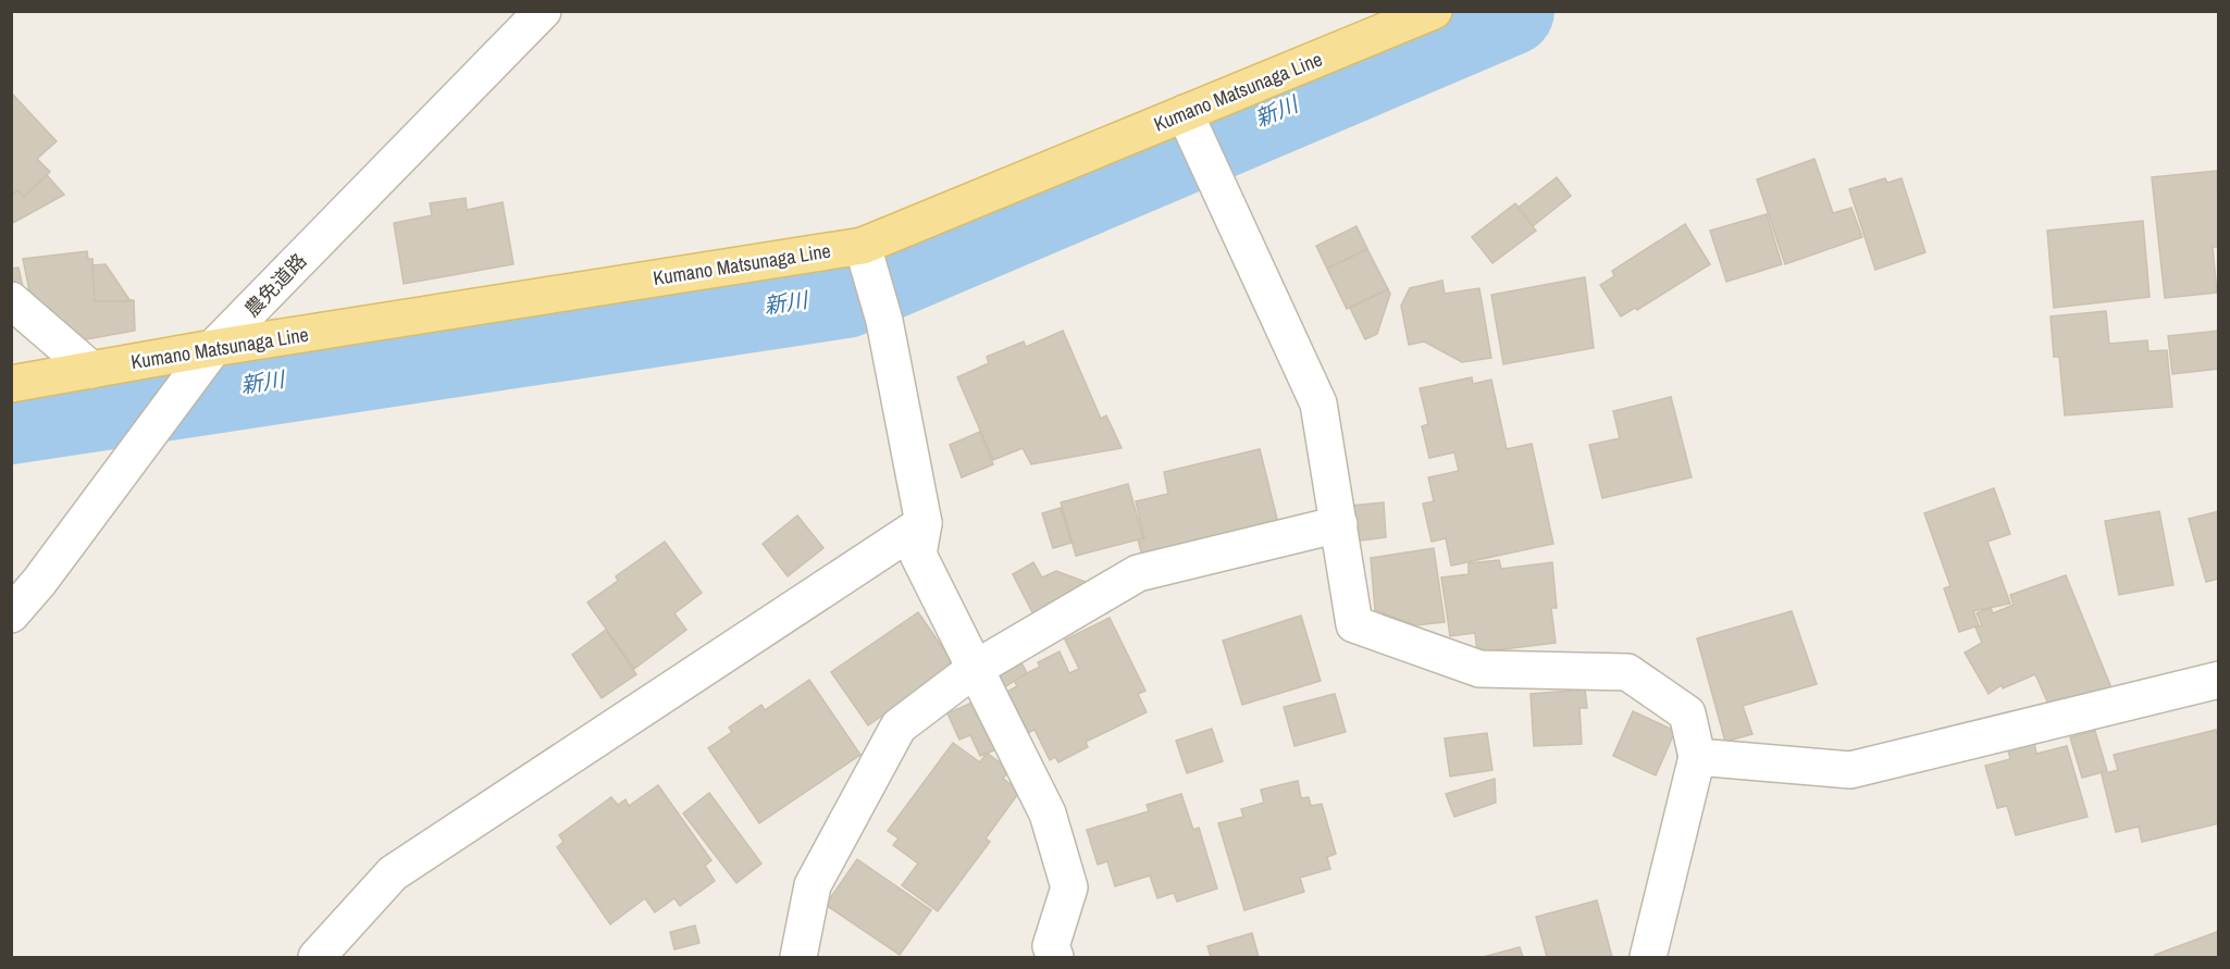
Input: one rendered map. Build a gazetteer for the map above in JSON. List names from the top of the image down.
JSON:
{
  "streets": {
    "main road": ["Kumano Matsunaga Line"],
    "street": ["農免道路"]
  },
  "crossings": [
    ["Kumano Matsunaga Line", "農免道路"]
  ],
  "water": ["新川"]
}
